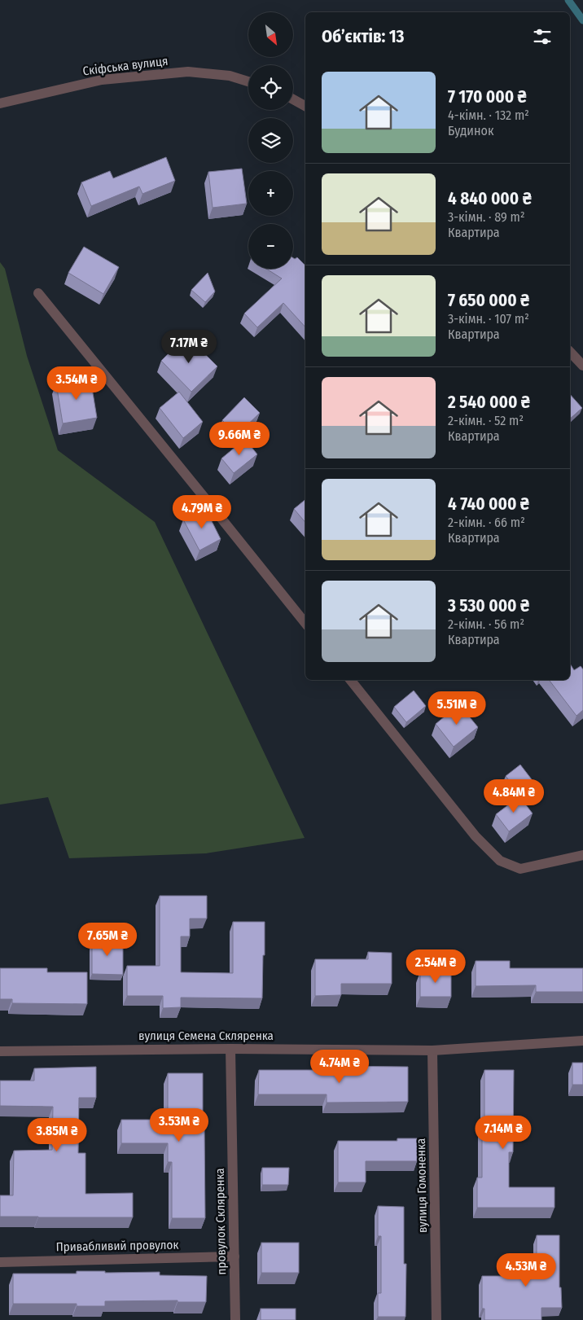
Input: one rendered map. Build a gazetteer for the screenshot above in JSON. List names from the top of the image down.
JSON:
{
  "streets": {
    "street": [
      "Скіфська вулиця",
      "вулиця Семена Скляренка",
      "вулиця Гомоненка",
      "провулок Скляренка",
      "Привабливий провулок"
    ]
  },
  "crossings": [
    ["вулиця Семена Скляренка", "вулиця Гомоненка"],
    ["вулиця Семена Скляренка", "провулок Скляренка"],
    ["провулок Скляренка", "Привабливий провулок"]
  ],
  "north": "bottom right",
  "page": {
    "map_buttons": ["+", "−"],
    "heading": "Об’єктів: 13",
    "list": [
      {
        "name": "7 170 000 ₴",
        "note": "4-кімн. · 132 m² · Будинок"
      },
      {
        "name": "4 840 000 ₴",
        "note": "3-кімн. · 89 m² · Квартира"
      },
      {
        "name": "7 650 000 ₴",
        "note": "3-кімн. · 107 m² · Квартира"
      },
      {
        "name": "2 540 000 ₴",
        "note": "2-кімн. · 52 m² · Квартира"
      },
      {
        "name": "4 740 000 ₴",
        "note": "2-кімн. · 66 m² · Квартира"
      },
      {
        "name": "3 530 000 ₴",
        "note": "2-кімн. · 56 m² · Квартира"
      }
    ],
    "price": [
      "7.17M ₴",
      "3.54M ₴",
      "9.66M ₴",
      "4.79M ₴",
      "5.51M ₴",
      "4.84M ₴",
      "7.65M ₴",
      "2.54M ₴",
      "4.74M ₴",
      "3.53M ₴",
      "7.14M ₴",
      "3.85M ₴",
      "4.53M ₴"
    ]
  }
}
